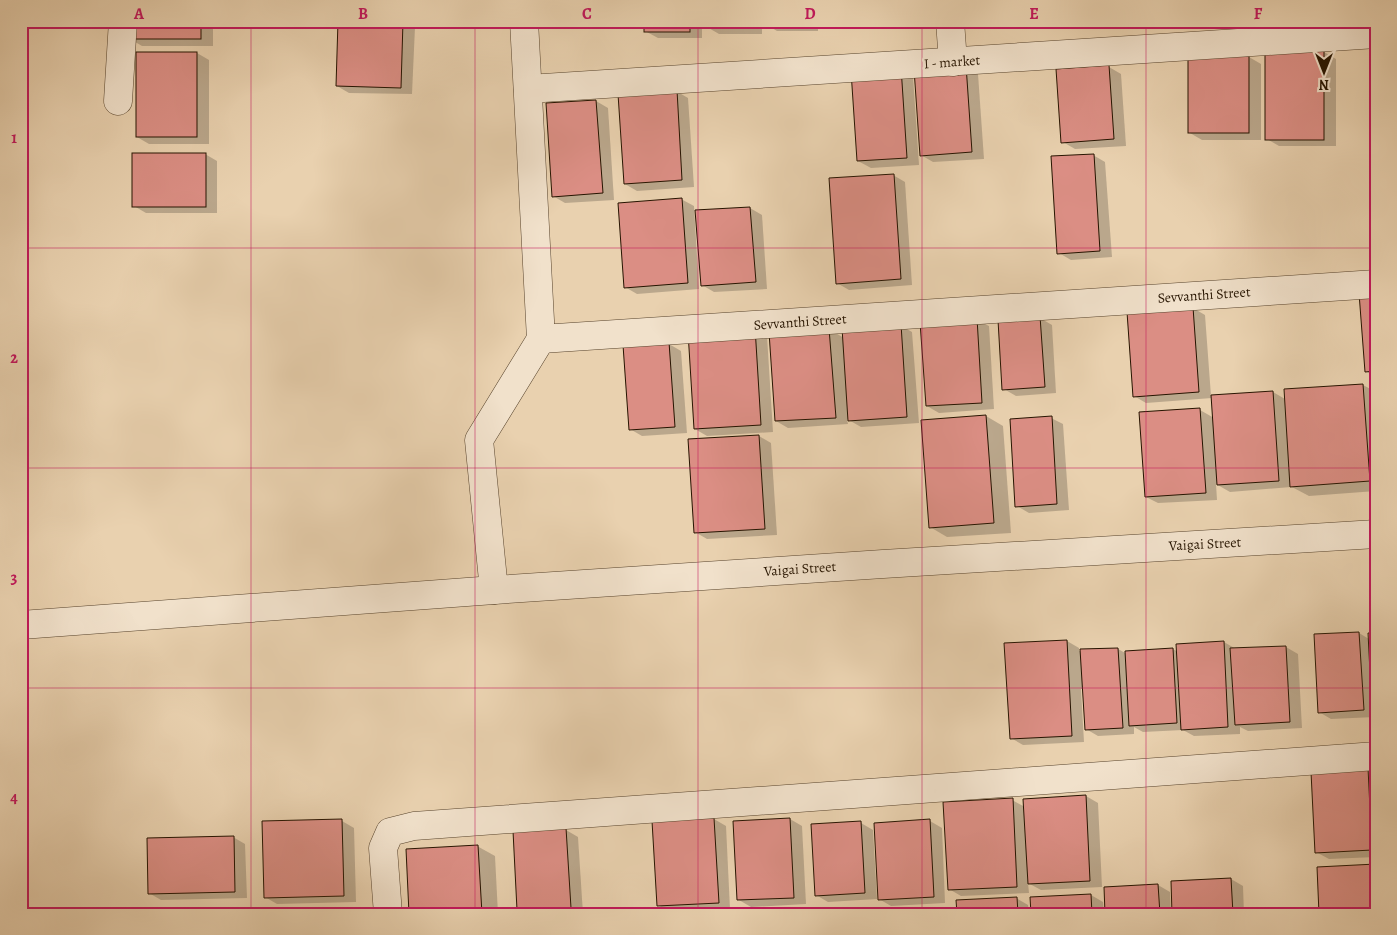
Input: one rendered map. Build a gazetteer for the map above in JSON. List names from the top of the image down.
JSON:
{
  "streets": {
    "street": ["I - market", "Sevvanthi Street", "Vaigai Street"]
  },
  "north": "bottom",
  "grid": {
    "columns": [
      "A",
      "B",
      "C",
      "D",
      "E",
      "F"
    ],
    "rows": [
      "1",
      "2",
      "3",
      "4"
    ]
  }
}
